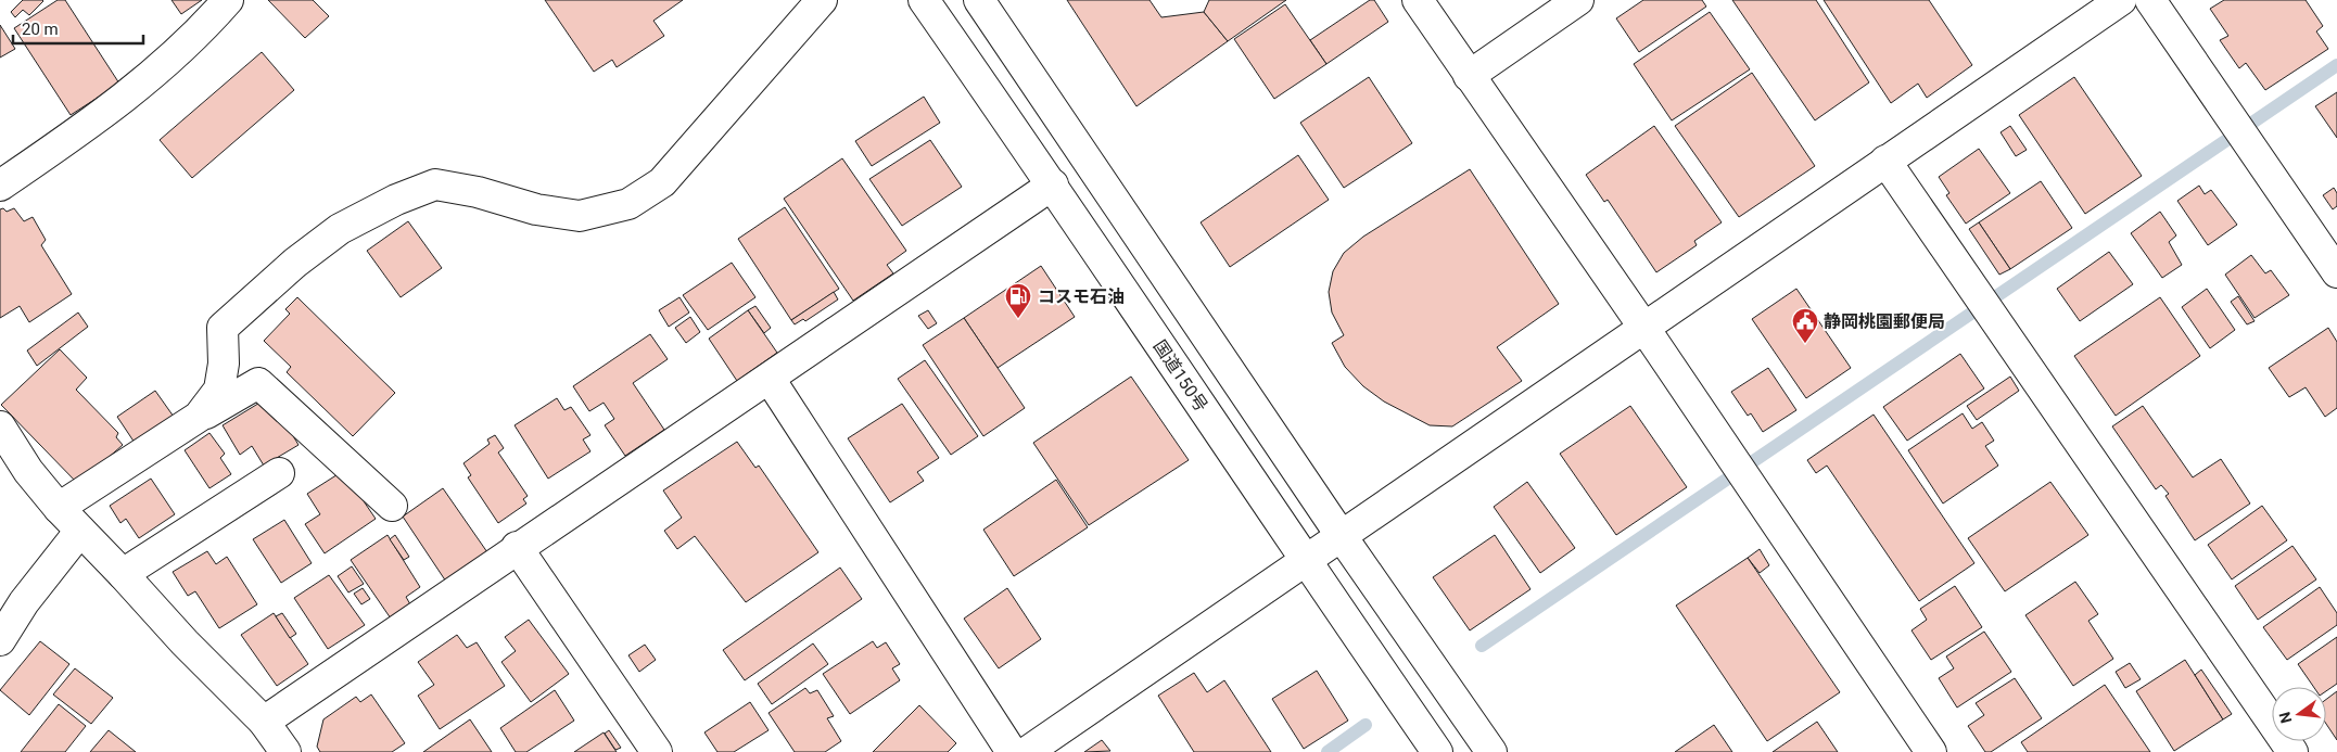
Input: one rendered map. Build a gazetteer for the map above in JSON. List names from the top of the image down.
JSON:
{
  "streets": {
    "main road": ["国道150号"]
  },
  "places": {
    "fuel station": ["コスモ石油"],
    "public building": ["静岡桃園郵便局"]
  },
  "scale_bar": "20 m",
  "north": "left"
}
